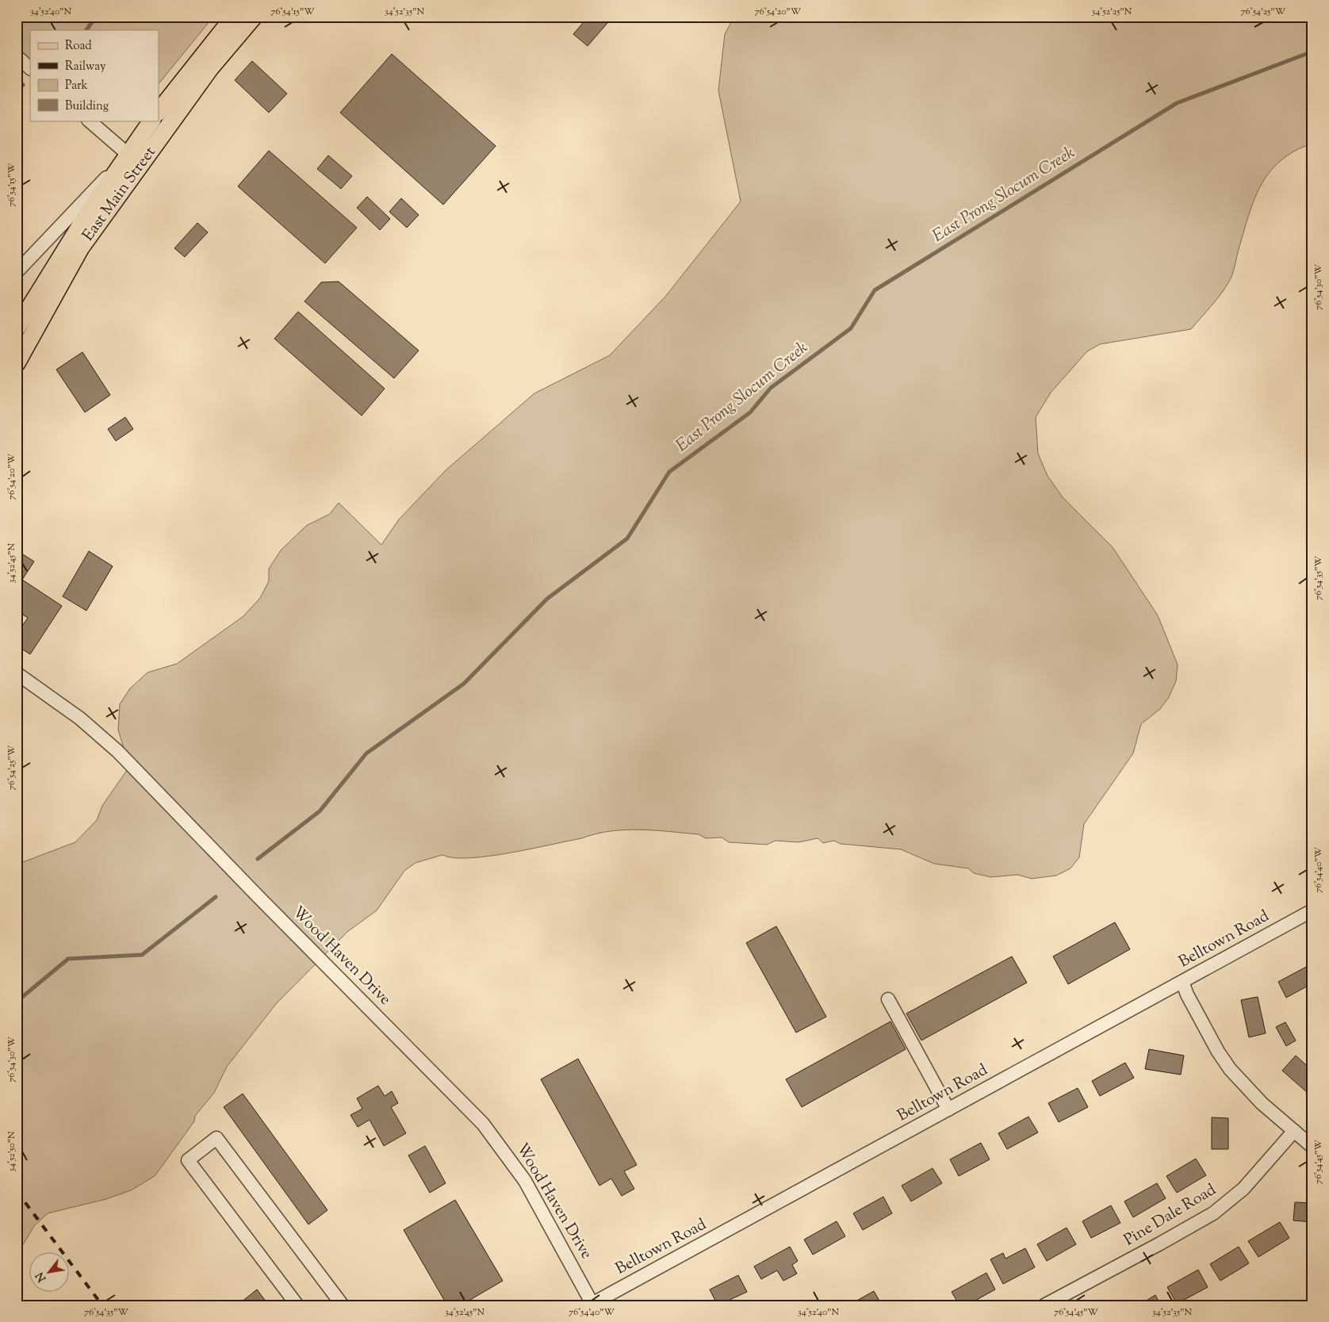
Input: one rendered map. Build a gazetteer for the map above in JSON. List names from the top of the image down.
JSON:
{
  "streets": {
    "main road": ["East Main Street"],
    "street": ["Belltown Road", "Wood Haven Drive", "Pine Dale Road"]
  },
  "crossings": [
    ["Belltown Road", "Wood Haven Drive"]
  ],
  "water": ["East Prong Slocum Creek"],
  "legend": [
    "Road",
    "Railway",
    "Park",
    "Building"
  ],
  "north": "bottom left",
  "coordinates": [
    "34°52'40\"N",
    "76°54'15\"W",
    "34°52'35\"N",
    "76°54'20\"W",
    "34°52'25\"N",
    "76°54'25\"W",
    "76°54'30\"W",
    "34°52'45\"N",
    "76°54'35\"W",
    "76°54'40\"W",
    "34°52'50\"N",
    "76°54'45\"W"
  ]
}
